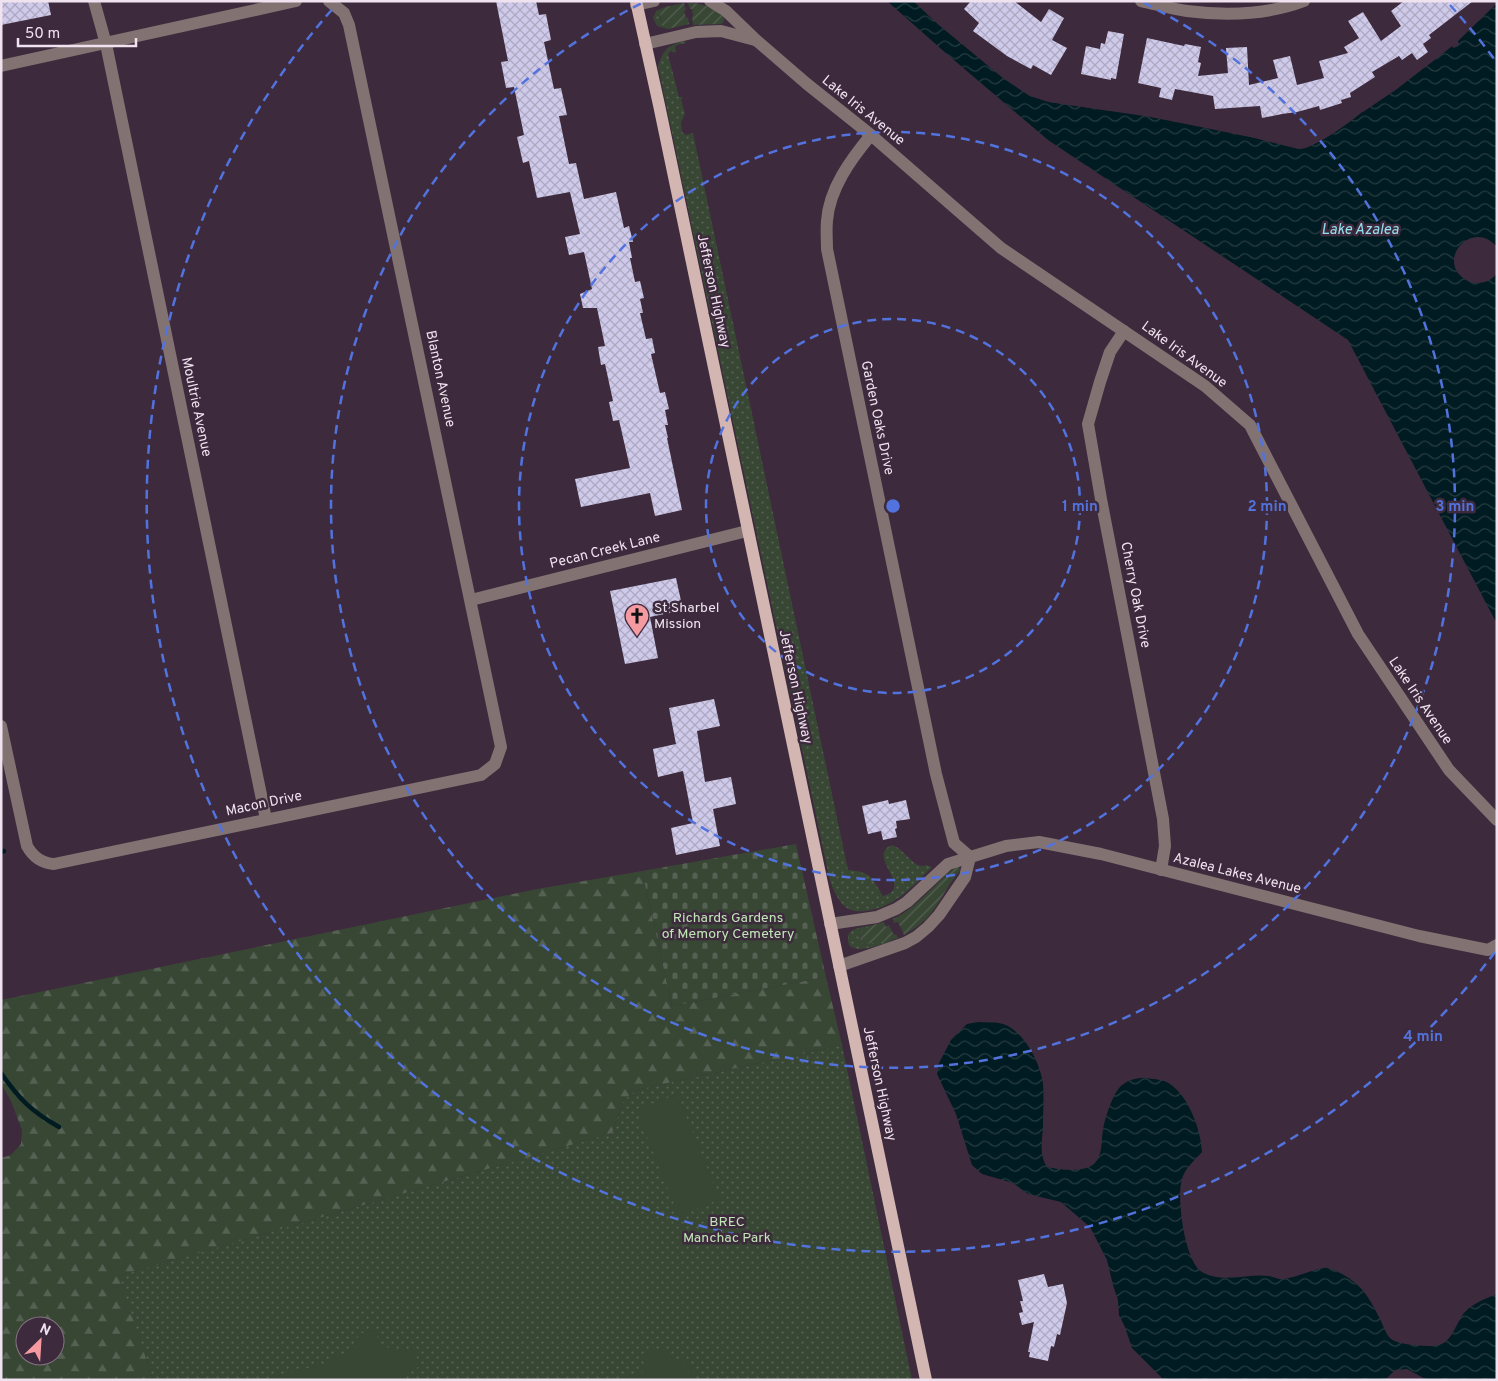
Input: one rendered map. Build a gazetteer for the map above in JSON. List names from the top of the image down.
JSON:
{
  "streets": {
    "main road": ["Jefferson Highway"],
    "street": [
      "Lake Iris Avenue",
      "Blanton Avenue",
      "Moultrie Avenue",
      "Garden Oaks Drive",
      "Pecan Creek Lane",
      "Cherry Oak Drive",
      "Macon Drive",
      "Azalea Lakes Avenue"
    ]
  },
  "crossings": [
    ["Lake Iris Avenue", "Jefferson Highway"],
    ["Lake Iris Avenue", "Garden Oaks Drive"],
    ["Lake Iris Avenue", "Cherry Oak Drive"],
    ["Jefferson Highway", "Pecan Creek Lane"],
    ["Jefferson Highway", "Azalea Lakes Avenue"],
    ["Blanton Avenue", "Pecan Creek Lane"],
    ["Blanton Avenue", "Macon Drive"],
    ["Moultrie Avenue", "Macon Drive"],
    ["Garden Oaks Drive", "Azalea Lakes Avenue"],
    ["Cherry Oak Drive", "Azalea Lakes Avenue"]
  ],
  "water": ["Lake Azalea"],
  "parks": ["Richards Gardens of Memory Cemetery", "BREC Manchac Park"],
  "places": {
    "church": ["St Sharbel Mission"]
  },
  "scale_bar": "50 m",
  "north": "top right",
  "rings": [
    "1 min",
    "2 min",
    "3 min",
    "4 min"
  ]
}
